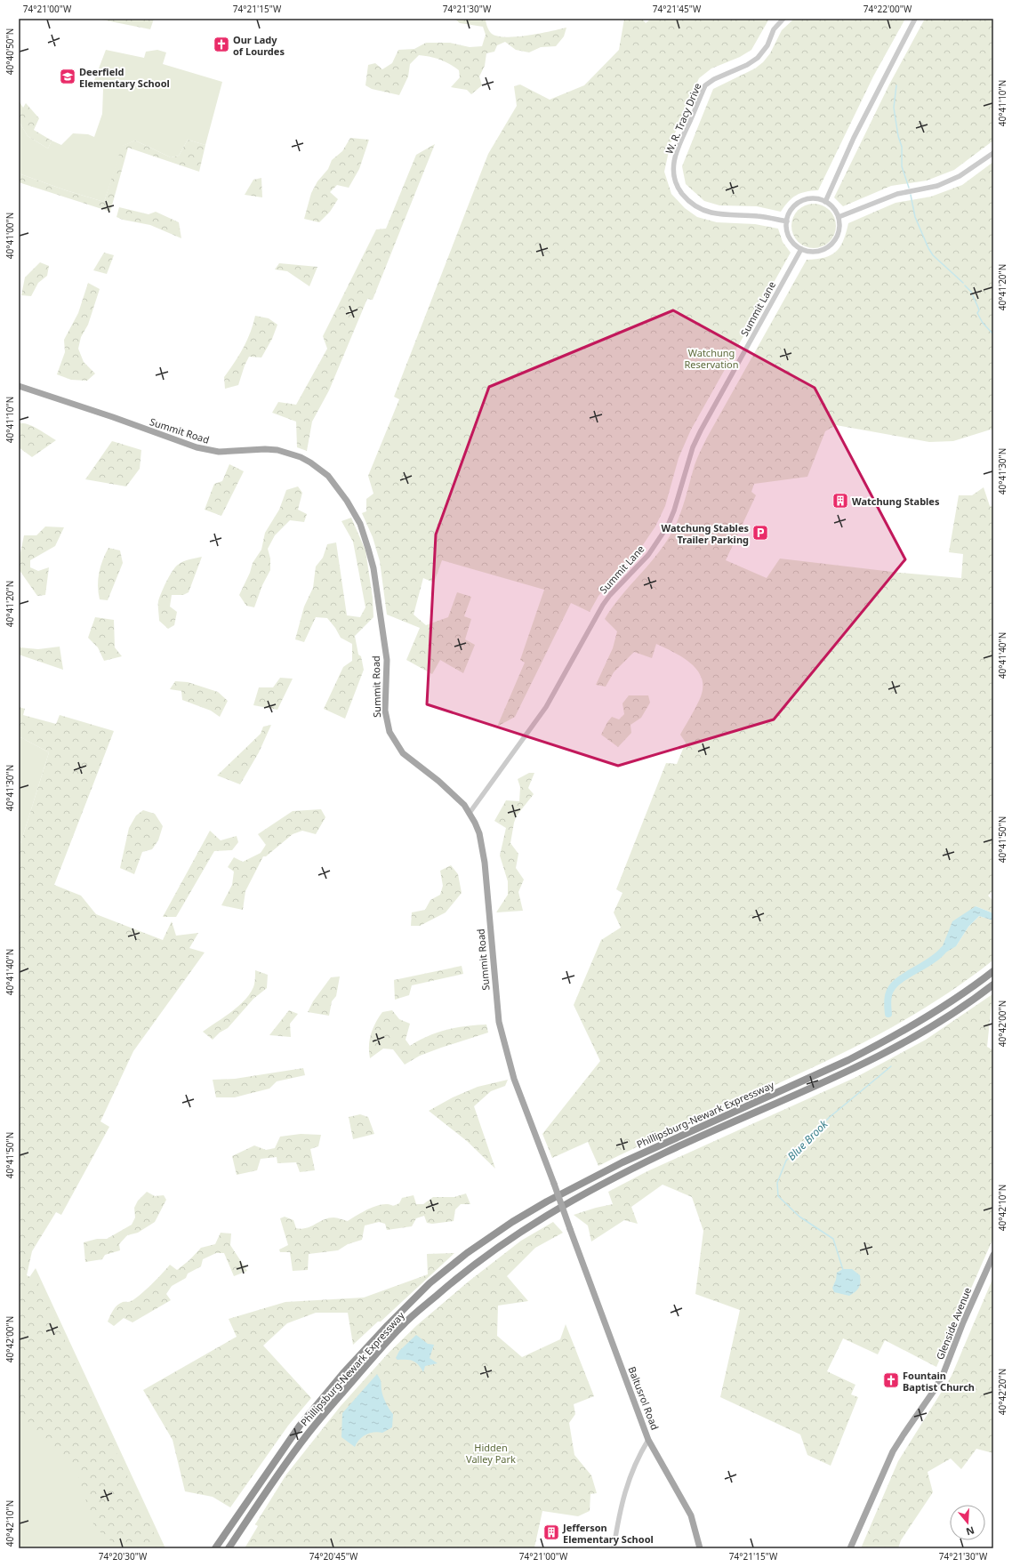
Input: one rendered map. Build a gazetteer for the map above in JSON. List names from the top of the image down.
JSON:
{
  "streets": {
    "highway": ["Phillipsburg-Newark Expressway"],
    "main road": ["Summit Road", "Glenside Avenue", "Baltusrol Road"],
    "street": ["W. R. Tracy Drive", "Summit Lane"]
  },
  "crossings": [
    ["W. R. Tracy Drive", "Summit Lane"],
    ["Summit Lane", "Summit Road"],
    ["Summit Road", "Baltusrol Road"]
  ],
  "water": ["Blue Brook"],
  "parks": ["Watchung Reservation", "Hidden Valley Park"],
  "places": {
    "church": ["Our Lady of Lourdes", "Fountain Baptist Church"],
    "school or university": ["Deerfield Elementary School"],
    "building": ["Watchung Stables", "Jefferson Elementary School"],
    "parking": ["Watchung Stables Trailer Parking"]
  },
  "north": "bottom",
  "coordinates": [
    "74°21'00\"W",
    "74°21'15\"W",
    "74°21'30\"W",
    "74°21'45\"W",
    "74°22'00\"W",
    "40°40'50\"N",
    "40°41'10\"N",
    "40°41'00\"N",
    "40°41'20\"N",
    "40°41'30\"N",
    "40°41'40\"N",
    "40°41'50\"N",
    "40°42'00\"N",
    "40°42'10\"N",
    "40°42'20\"N",
    "74°20'30\"W",
    "74°20'45\"W"
  ]
}
